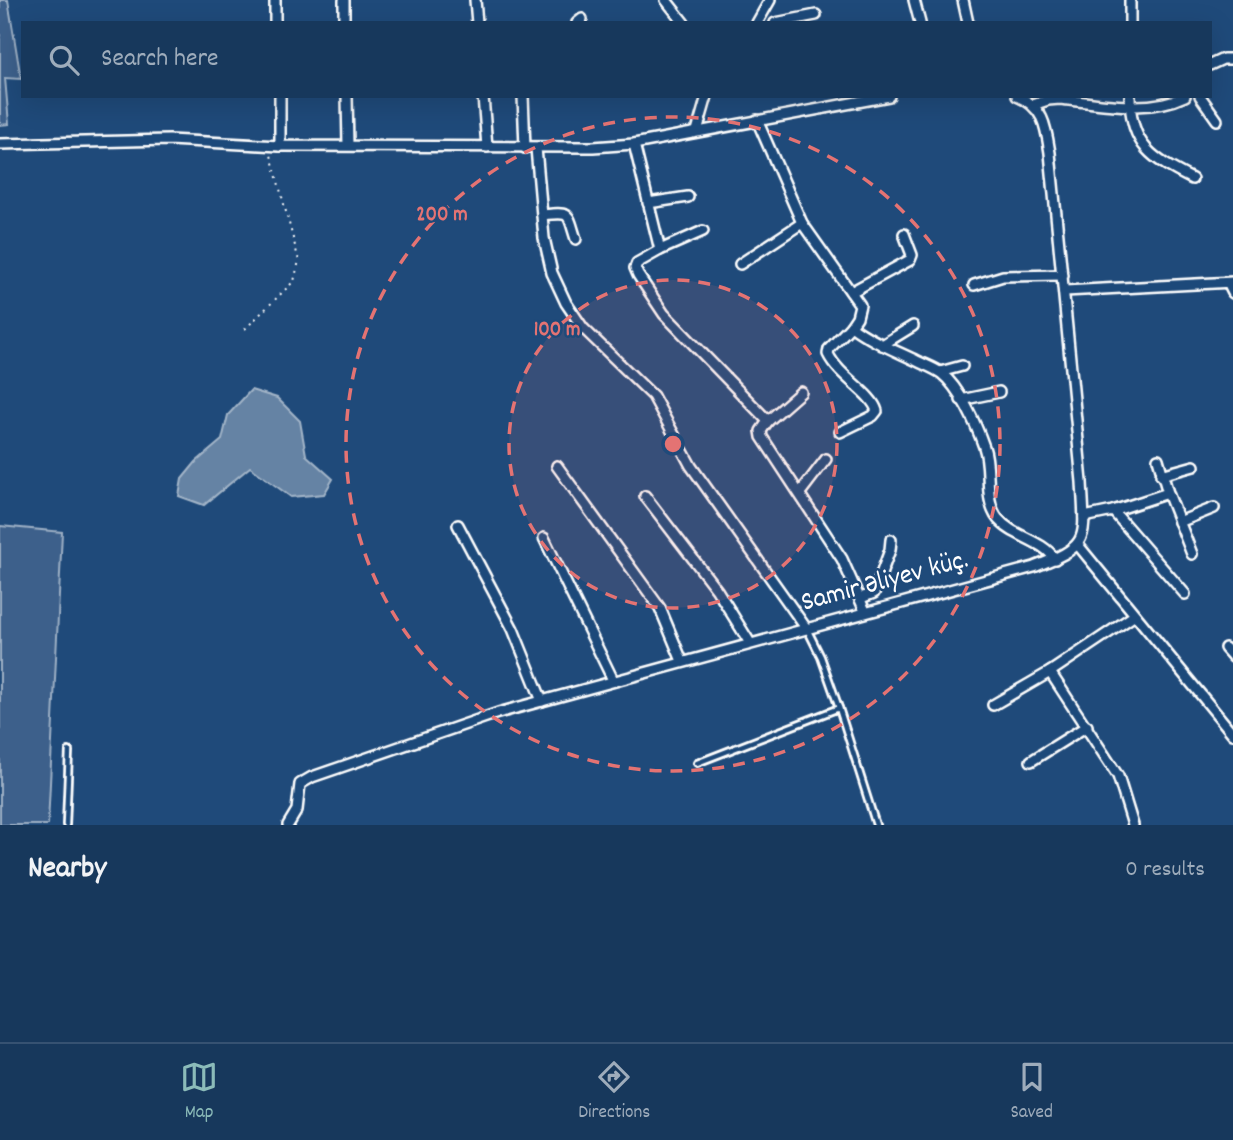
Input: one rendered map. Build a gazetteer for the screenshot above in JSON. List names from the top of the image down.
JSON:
{
  "streets": {
    "street": ["Samir Əliyev küç."]
  },
  "page": {
    "search": "Search here",
    "heading": ["Nearby", "0 results"],
    "nav": ["Map", "Directions", "Saved"]
  },
  "rings": ["200 m", "100 m"]
}
